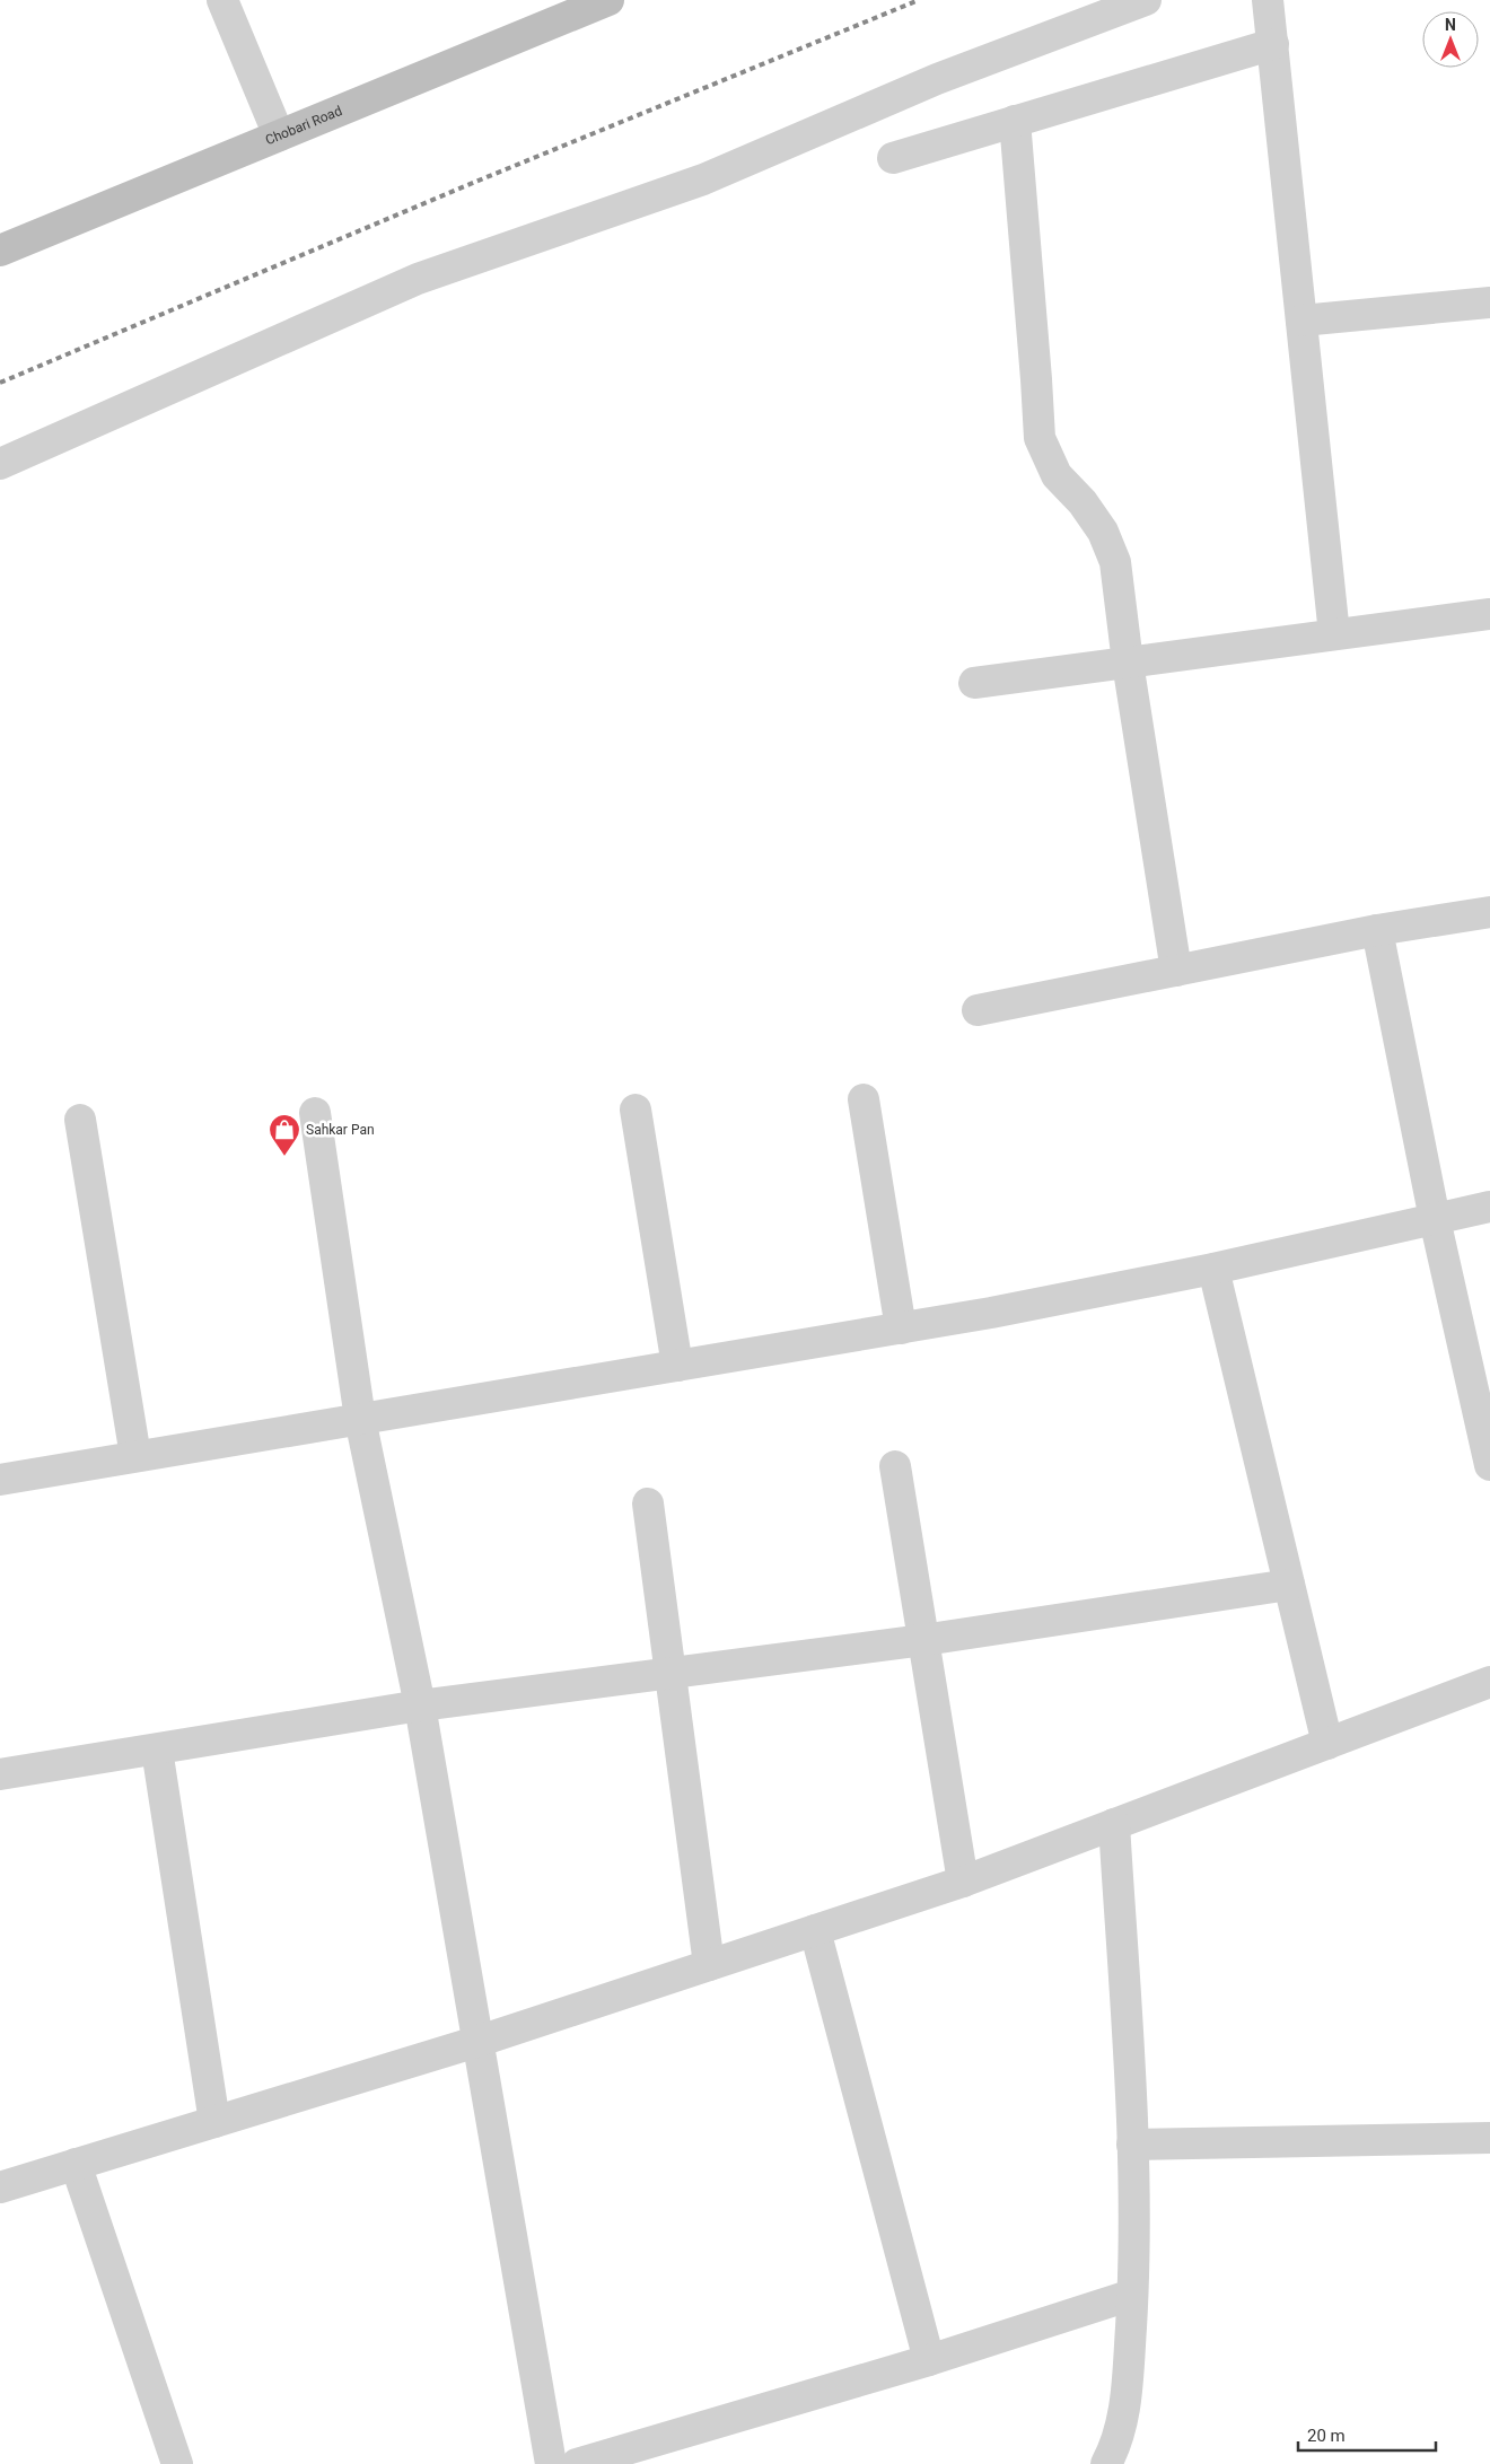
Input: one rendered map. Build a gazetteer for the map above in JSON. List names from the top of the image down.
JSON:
{
  "streets": {
    "street": ["Chobari Road"]
  },
  "places": {
    "shop": ["Sahkar Pan"]
  },
  "scale_bar": "20 m",
  "north": "top"
}
